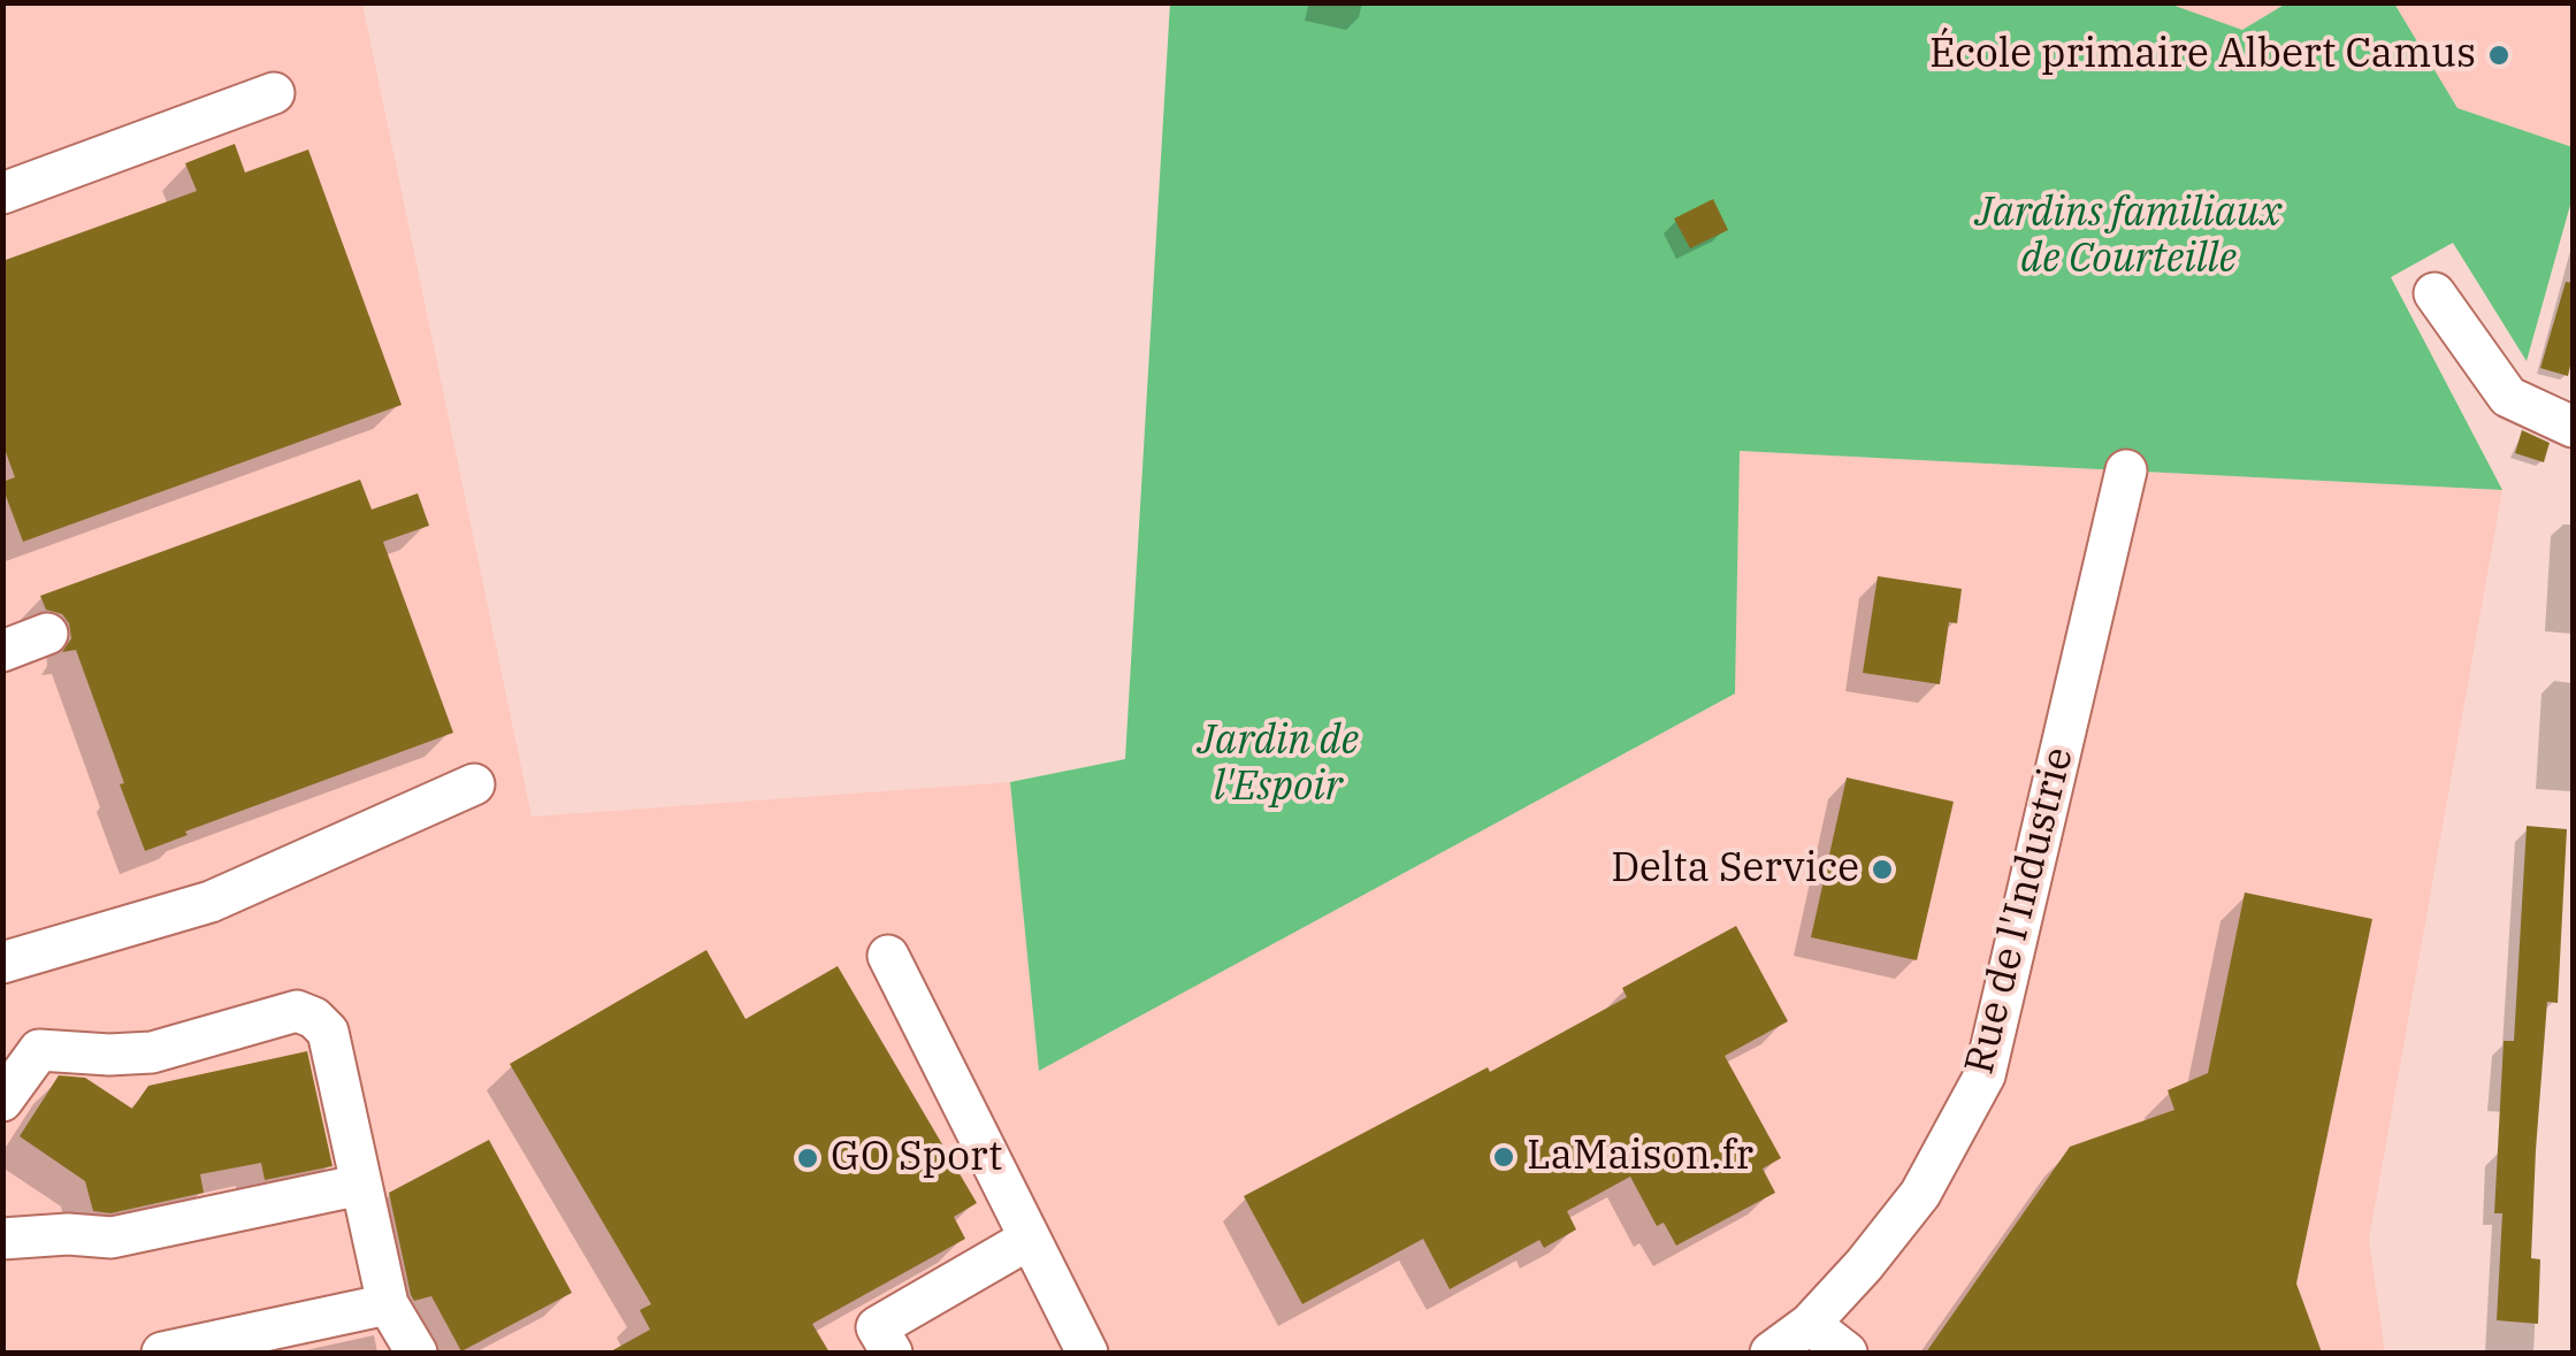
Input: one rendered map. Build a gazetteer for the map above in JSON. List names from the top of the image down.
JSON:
{
  "streets": {
    "street": ["Rue de l'Industrie"]
  },
  "parks": ["Jardins familiaux de Courteille", "Jardin de l'Espoir"],
  "places": [
    "École primaire Albert Camus",
    "Delta Service",
    "LaMaison.fr",
    "GO Sport"
  ]
}
